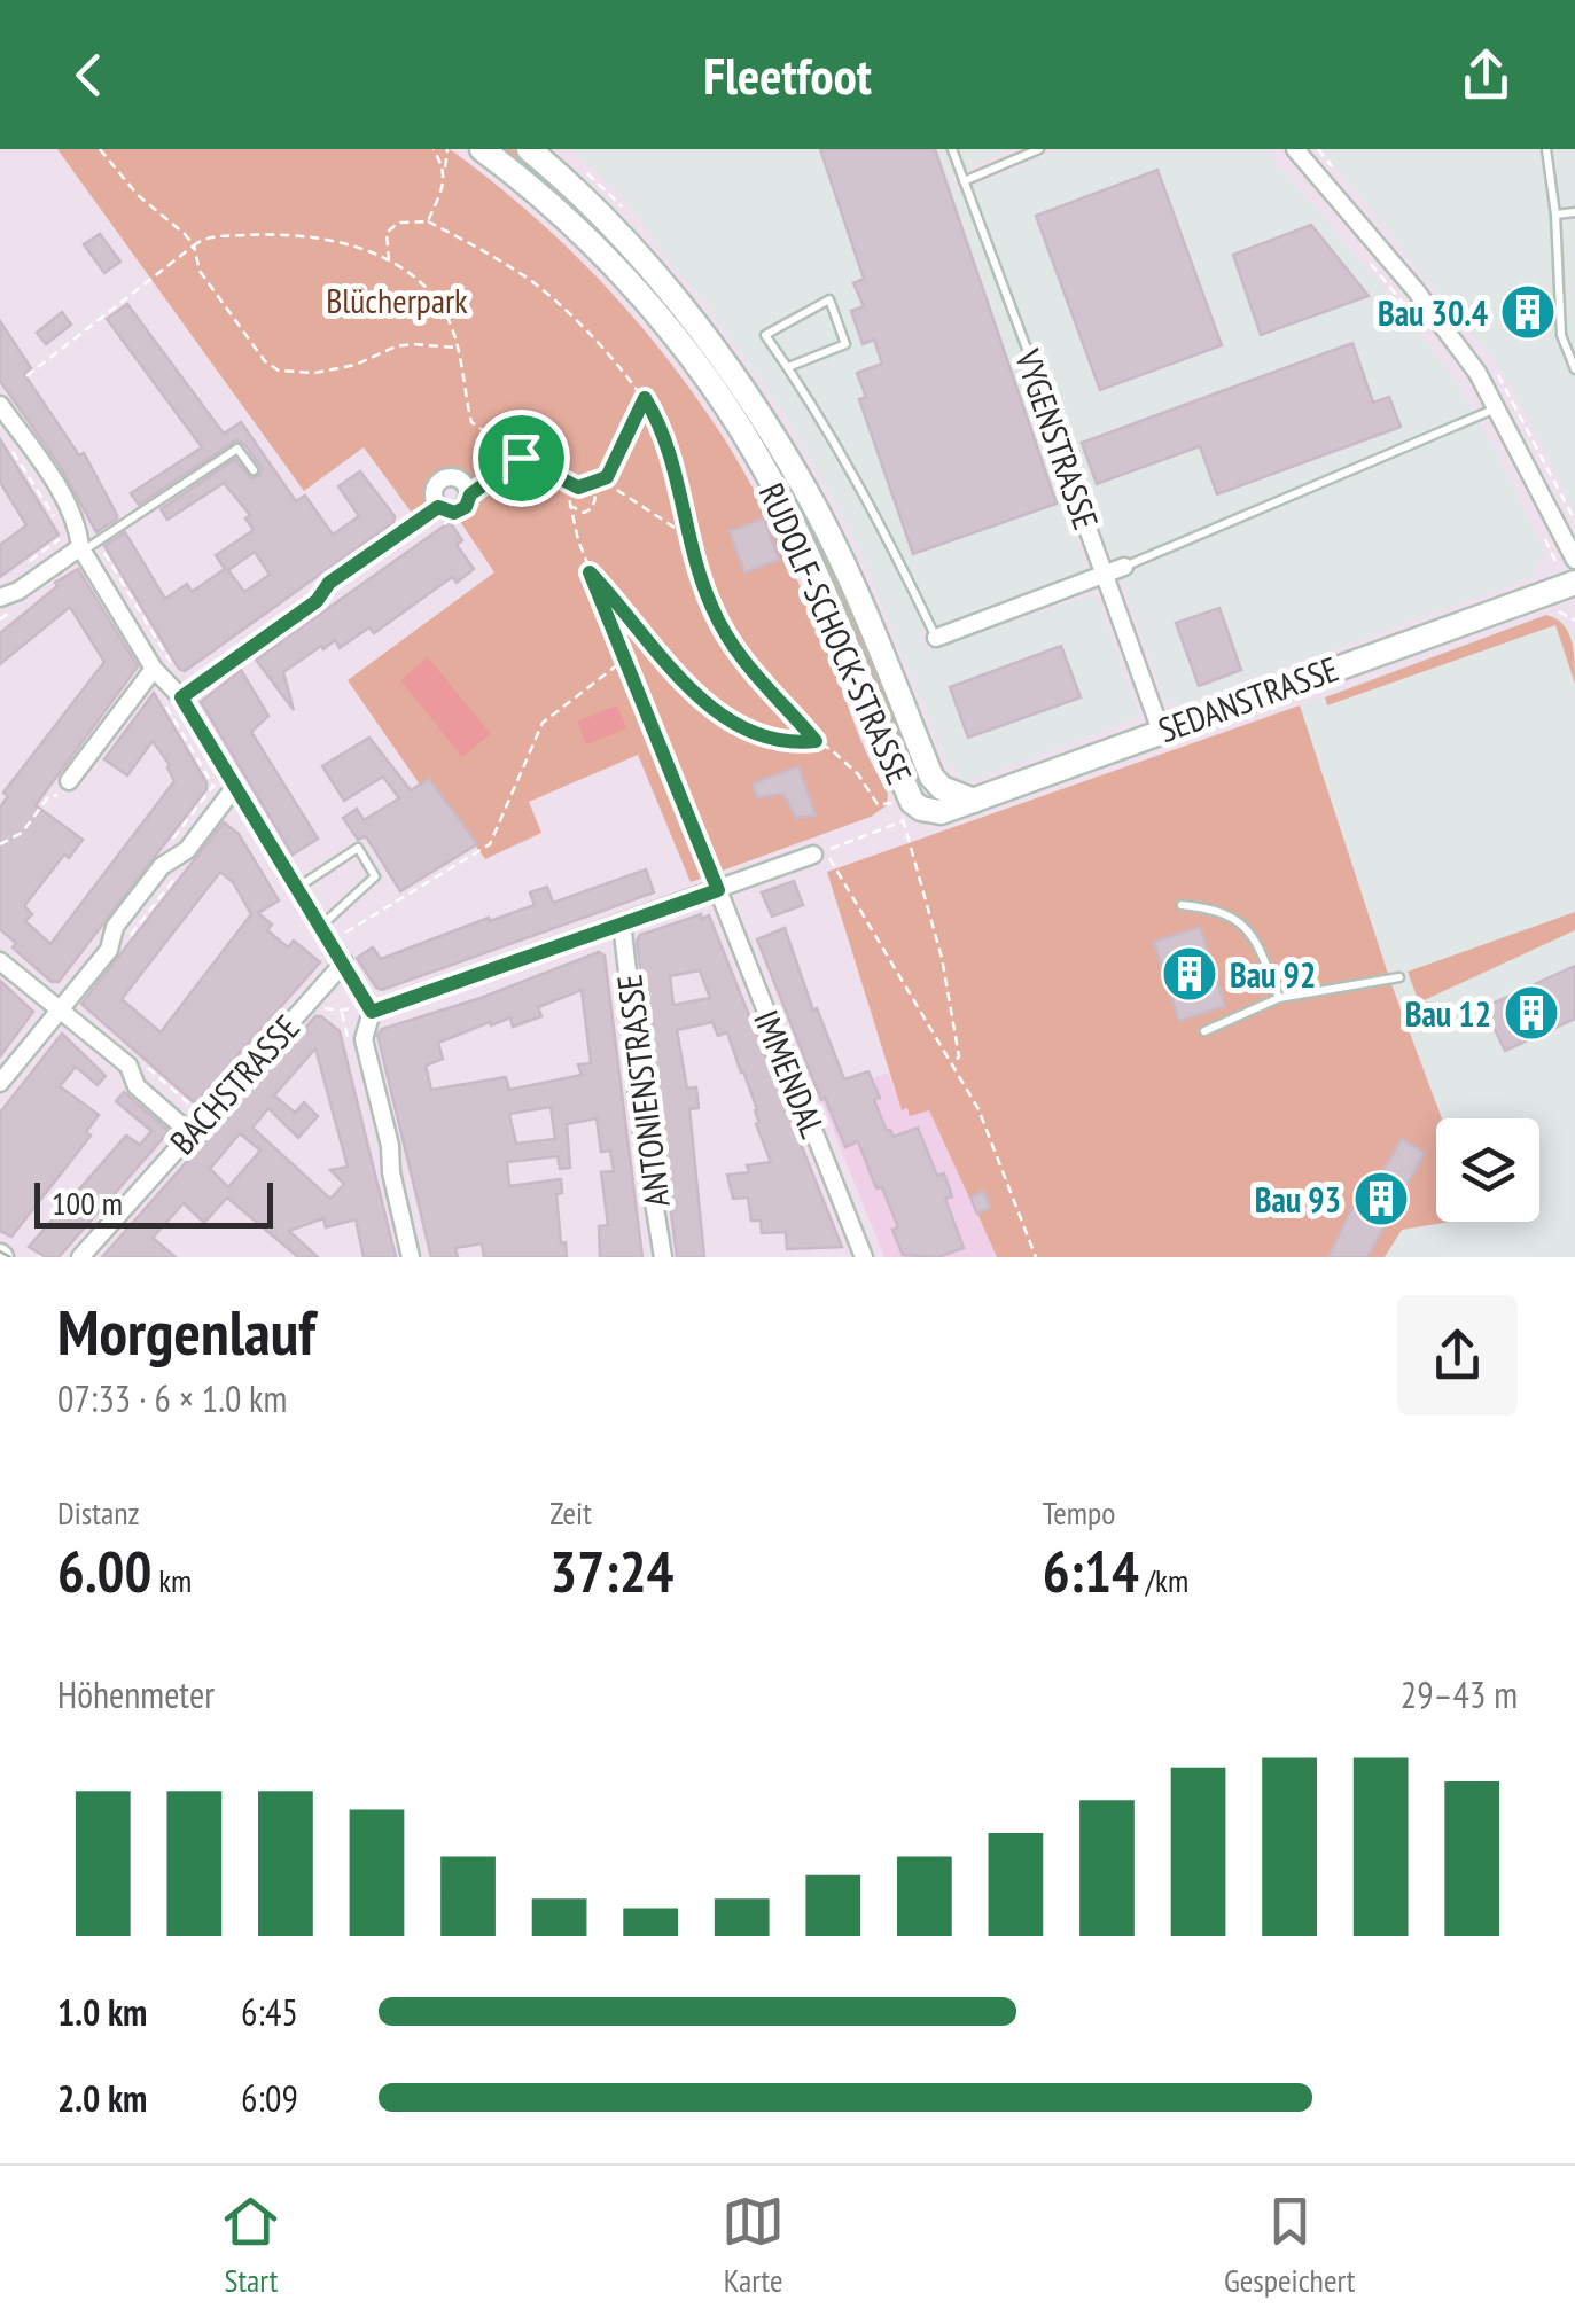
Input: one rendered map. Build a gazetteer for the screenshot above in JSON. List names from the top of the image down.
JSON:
{
  "streets": {
    "main road": ["RUDOLF-SCHOCK-STRASSE", "SEDANSTRASSE"],
    "street": [
      "VYGENSTRASSE",
      "IMMENDAL",
      "BACHSTRASSE",
      "ANTONIENSTRASSE"
    ]
  },
  "crossings": [
    ["VYGENSTRASSE", "SEDANSTRASSE"],
    ["RUDOLF-SCHOCK-STRASSE", "SEDANSTRASSE"]
  ],
  "parks": ["Blücherpark"],
  "places": {
    "building": [
      "Bau 30.4",
      "Bau 92",
      "Bau 12",
      "Bau 93"
    ]
  },
  "scale_bar": "100 m",
  "page": {
    "header": "Fleetfoot",
    "scale": "100 m",
    "heading": ["Morgenlauf", "07:33 · 6 × 1.0 km"],
    "stats": [
      ["Distanz", "6.00 km"],
      ["Zeit", "37:24"],
      ["Tempo", "6:14 /km"]
    ],
    "chart": ["Höhenmeter", "29–43 m"],
    "list": [
      {
        "name": "1.0 km",
        "note": "6:45"
      },
      {
        "name": "2.0 km",
        "note": "6:09"
      }
    ],
    "tabs": ["Start", "Karte", "Gespeichert"]
  }
}
